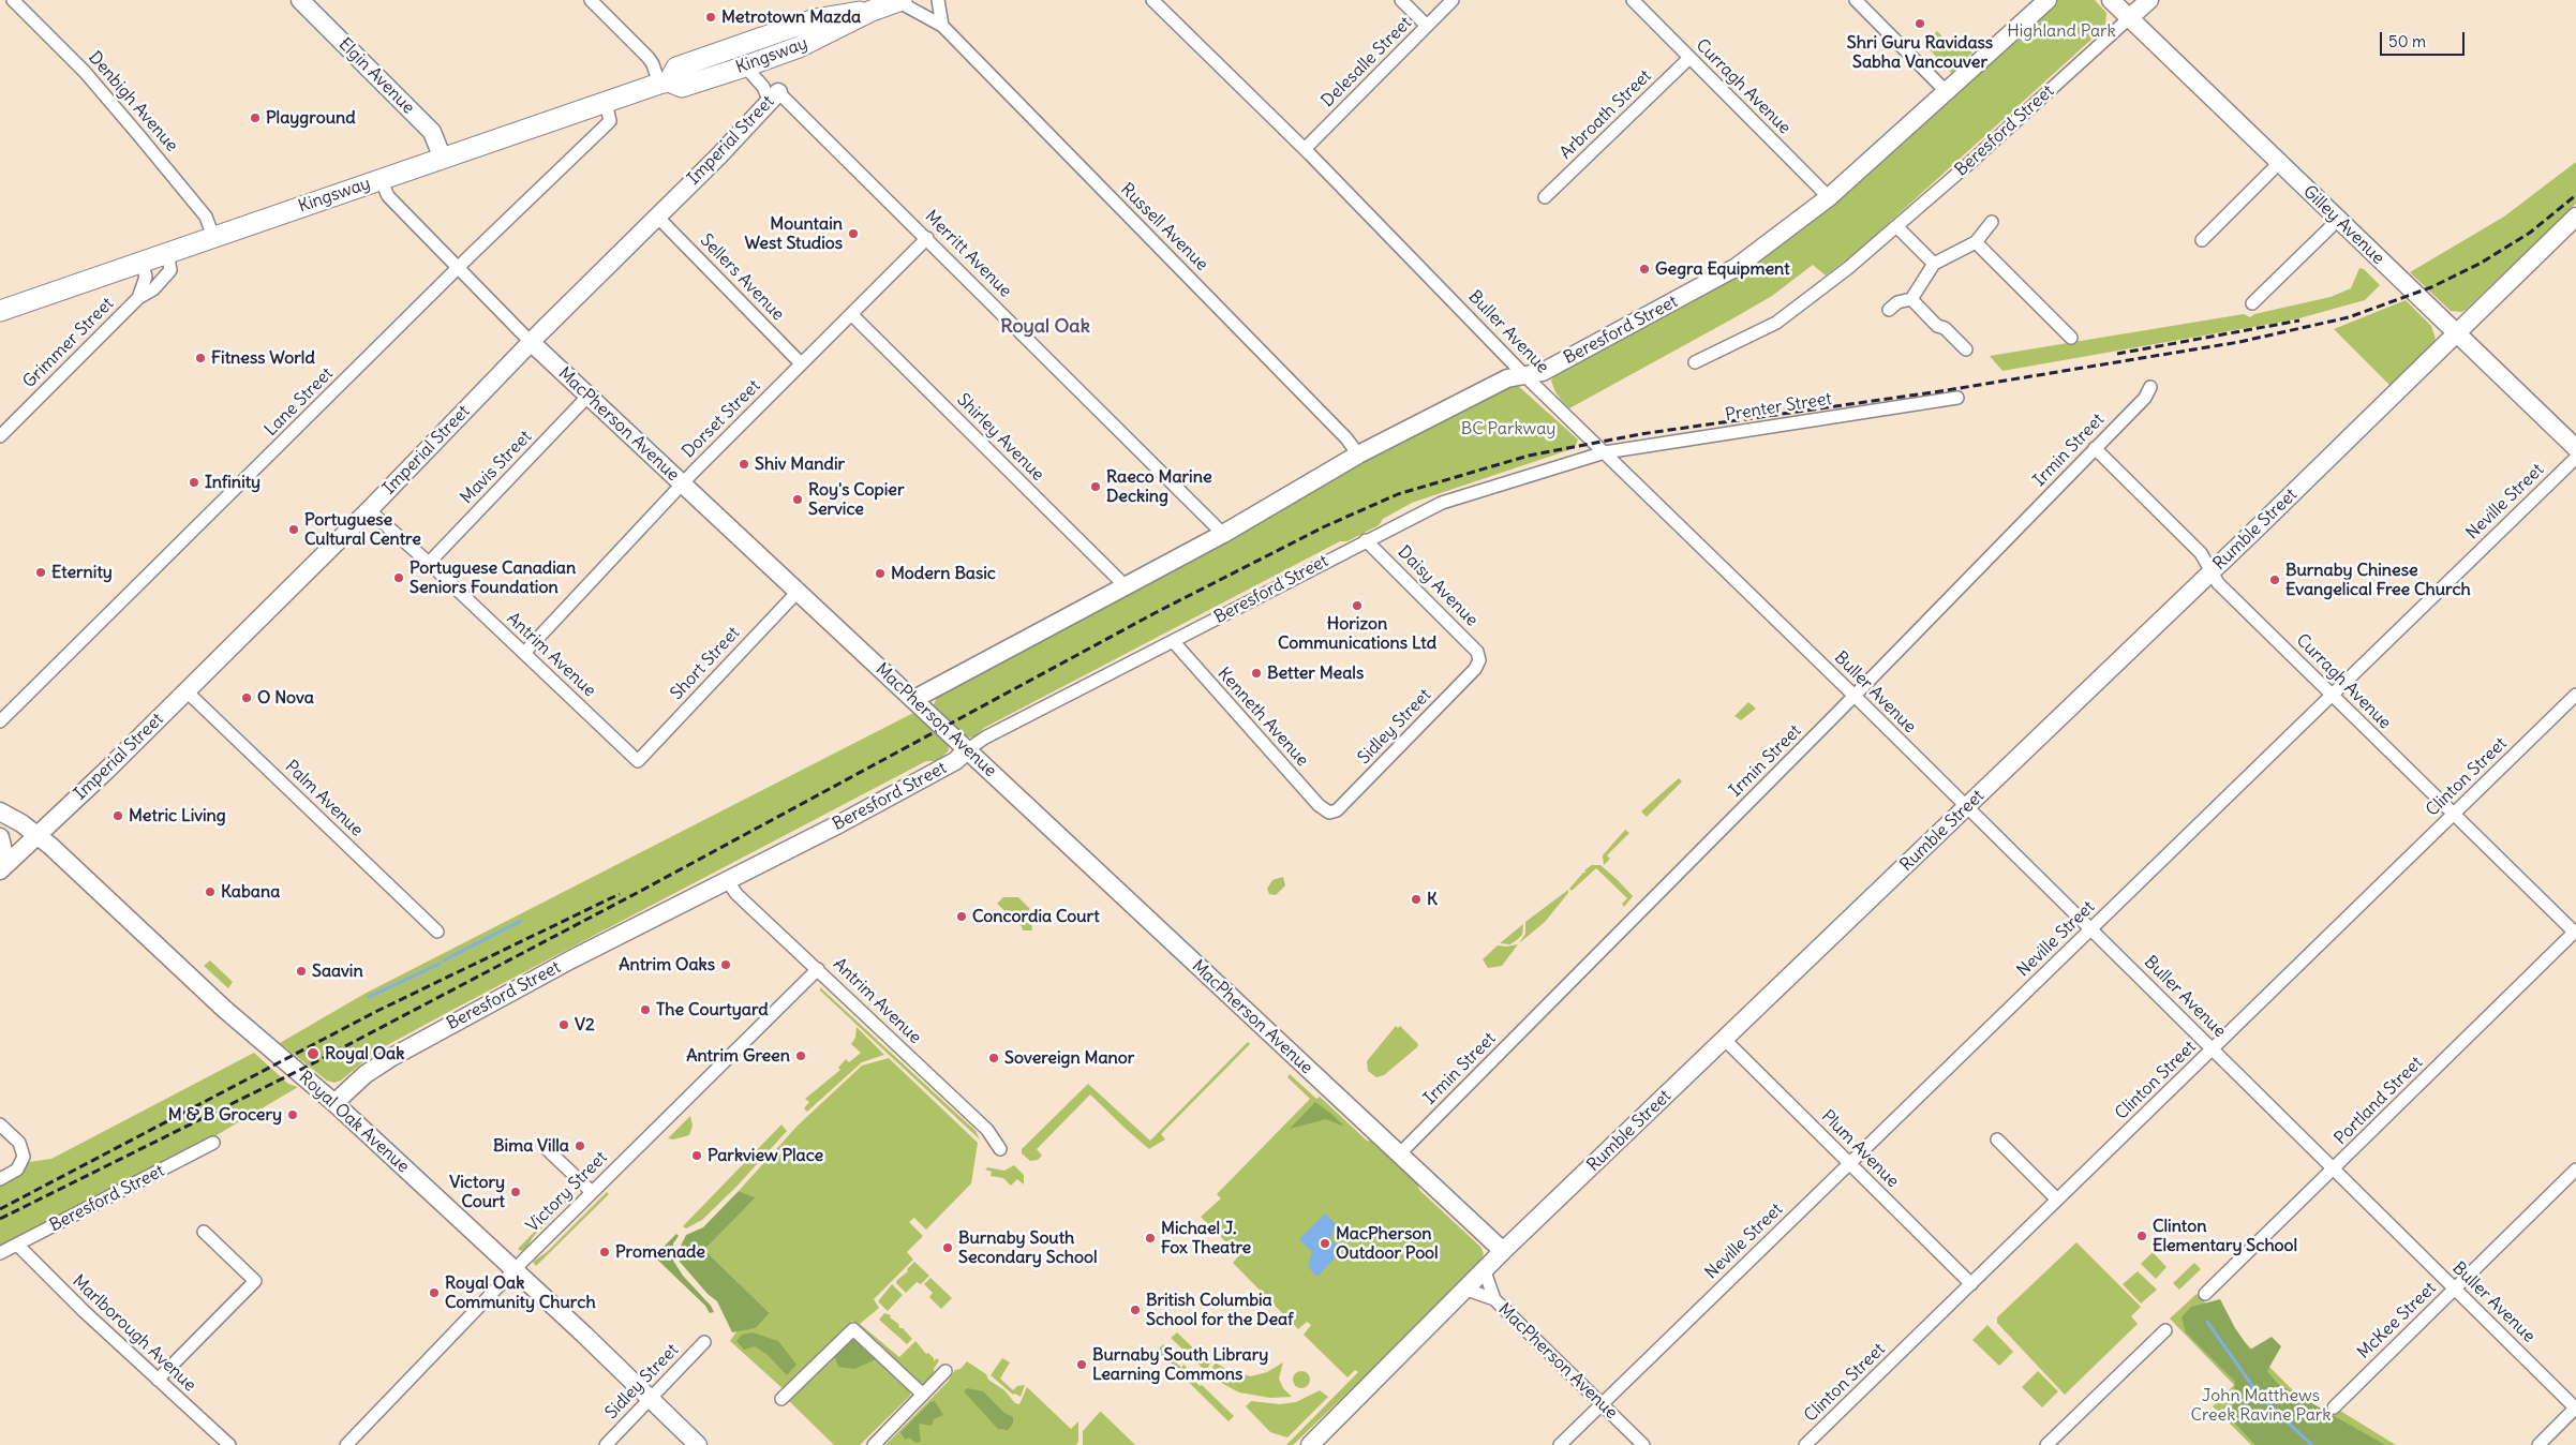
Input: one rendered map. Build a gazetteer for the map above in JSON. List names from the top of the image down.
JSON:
{
  "streets": {
    "main road": ["Kingsway"],
    "street": [
      "Delesalle Street",
      "Elgin Avenue",
      "Curragh Avenue",
      "Denbigh Avenue",
      "Arbroath Street",
      "Beresford Street",
      "Imperial Street",
      "Gilley Avenue",
      "Russell Avenue",
      "Merritt Avenue",
      "Sellers Avenue",
      "Buller Avenue",
      "Grimmer Street",
      "Lane Street",
      "Prenter Street",
      "Dorset Street",
      "MacPherson Avenue",
      "Shirley Avenue",
      "Irmin Street",
      "Mavis Street",
      "Neville Street",
      "Rumble Street",
      "Daisy Avenue",
      "Antrim Avenue",
      "Short Street",
      "Kenneth Avenue",
      "Sidley Street",
      "Clinton Street",
      "Palm Avenue",
      "Portland Street",
      "Royal Oak Avenue",
      "Plum Avenue",
      "Victory Street",
      "McKee Street",
      "Marlborough Avenue"
    ]
  },
  "crossings": [
    ["Kingsway", "Elgin Avenue"],
    ["Kingsway", "Denbigh Avenue"],
    ["Kingsway", "Russell Avenue"],
    ["Kingsway", "Merritt Avenue"],
    ["Kingsway", "Grimmer Street"],
    ["Kingsway", "Lane Street"],
    ["Kingsway", "MacPherson Avenue"],
    ["Delesalle Street", "Buller Avenue"],
    ["Curragh Avenue", "Arbroath Street"],
    ["Curragh Avenue", "Beresford Street"],
    ["Curragh Avenue", "Irmin Street"],
    ["Curragh Avenue", "Neville Street"],
    ["Curragh Avenue", "Rumble Street"],
    ["Curragh Avenue", "Clinton Street"],
    ["Curragh Avenue", "Portland Street"],
    ["Beresford Street", "Gilley Avenue"],
    ["Beresford Street", "Russell Avenue"],
    ["Beresford Street", "Merritt Avenue"],
    ["Beresford Street", "Buller Avenue"],
    ["Beresford Street", "Prenter Street"],
    ["Beresford Street", "MacPherson Avenue"],
    ["Beresford Street", "Shirley Avenue"],
    ["Beresford Street", "Daisy Avenue"],
    ["Beresford Street", "Antrim Avenue"],
    ["Beresford Street", "Kenneth Avenue"],
    ["Beresford Street", "Royal Oak Avenue"],
    ["Beresford Street", "Marlborough Avenue"],
    ["Imperial Street", "Merritt Avenue"],
    ["Imperial Street", "Sellers Avenue"],
    ["Imperial Street", "MacPherson Avenue"],
    ["Imperial Street", "Antrim Avenue"],
    ["Imperial Street", "Palm Avenue"],
    ["Imperial Street", "Royal Oak Avenue"],
    ["Gilley Avenue", "Rumble Street"],
    ["Merritt Avenue", "Dorset Street"],
    ["Sellers Avenue", "Dorset Street"],
    ["Buller Avenue", "Prenter Street"],
    ["Buller Avenue", "Irmin Street"],
    ["Buller Avenue", "Neville Street"],
    ["Buller Avenue", "Rumble Street"],
    ["Buller Avenue", "Clinton Street"],
    ["Buller Avenue", "Portland Street"],
    ["Buller Avenue", "McKee Street"],
    ["Lane Street", "MacPherson Avenue"],
    ["Dorset Street", "MacPherson Avenue"],
    ["Dorset Street", "Shirley Avenue"],
    ["Dorset Street", "Antrim Avenue"],
    ["MacPherson Avenue", "Irmin Street"],
    ["MacPherson Avenue", "Mavis Street"],
    ["MacPherson Avenue", "Neville Street"],
    ["MacPherson Avenue", "Rumble Street"],
    ["MacPherson Avenue", "Short Street"],
    ["Mavis Street", "Antrim Avenue"],
    ["Neville Street", "Plum Avenue"],
    ["Rumble Street", "Plum Avenue"],
    ["Daisy Avenue", "Sidley Street"],
    ["Antrim Avenue", "Short Street"],
    ["Antrim Avenue", "Victory Street"],
    ["Kenneth Avenue", "Sidley Street"],
    ["Sidley Street", "Royal Oak Avenue"],
    ["Clinton Street", "Plum Avenue"],
    ["Royal Oak Avenue", "Victory Street"]
  ],
  "districts": ["Royal Oak"],
  "parks": ["Highland Park", "BC Parkway", "John Matthews Creek Ravine Park"],
  "places": [
    "Metrotown Mazda",
    "Shri Guru Ravidass Sabha Vancouver",
    "Playground",
    "Mountain West Studios",
    "Gegra Equipment",
    "Fitness World",
    "Shiv Mandir",
    "Infinity",
    "Raeco Marine Decking",
    "Roy's Copier Service",
    "Portuguese Cultural Centre",
    "Eternity",
    "Modern Basic",
    "Portuguese Canadian Seniors Foundation",
    "Burnaby Chinese Evangelical Free Church",
    "Horizon Communications Ltd",
    "Better Meals",
    "O Nova",
    "Metric Living",
    "Kabana",
    "K",
    "Concordia Court",
    "Antrim Oaks",
    "Saavin",
    "The Courtyard",
    "V2",
    "Royal Oak",
    "Antrim Green",
    "Sovereign Manor",
    "M & B Grocery",
    "Bima Villa",
    "Parkview Place",
    "Victory Court",
    "Clinton Elementary School",
    "Michael J. Fox Theatre",
    "MacPherson Outdoor Pool",
    "Burnaby South Secondary School",
    "Promenade",
    "Royal Oak Community Church",
    "British Columbia School for the Deaf",
    "Burnaby South Library Learning Commons"
  ],
  "scale_bar": "50 m"
}
